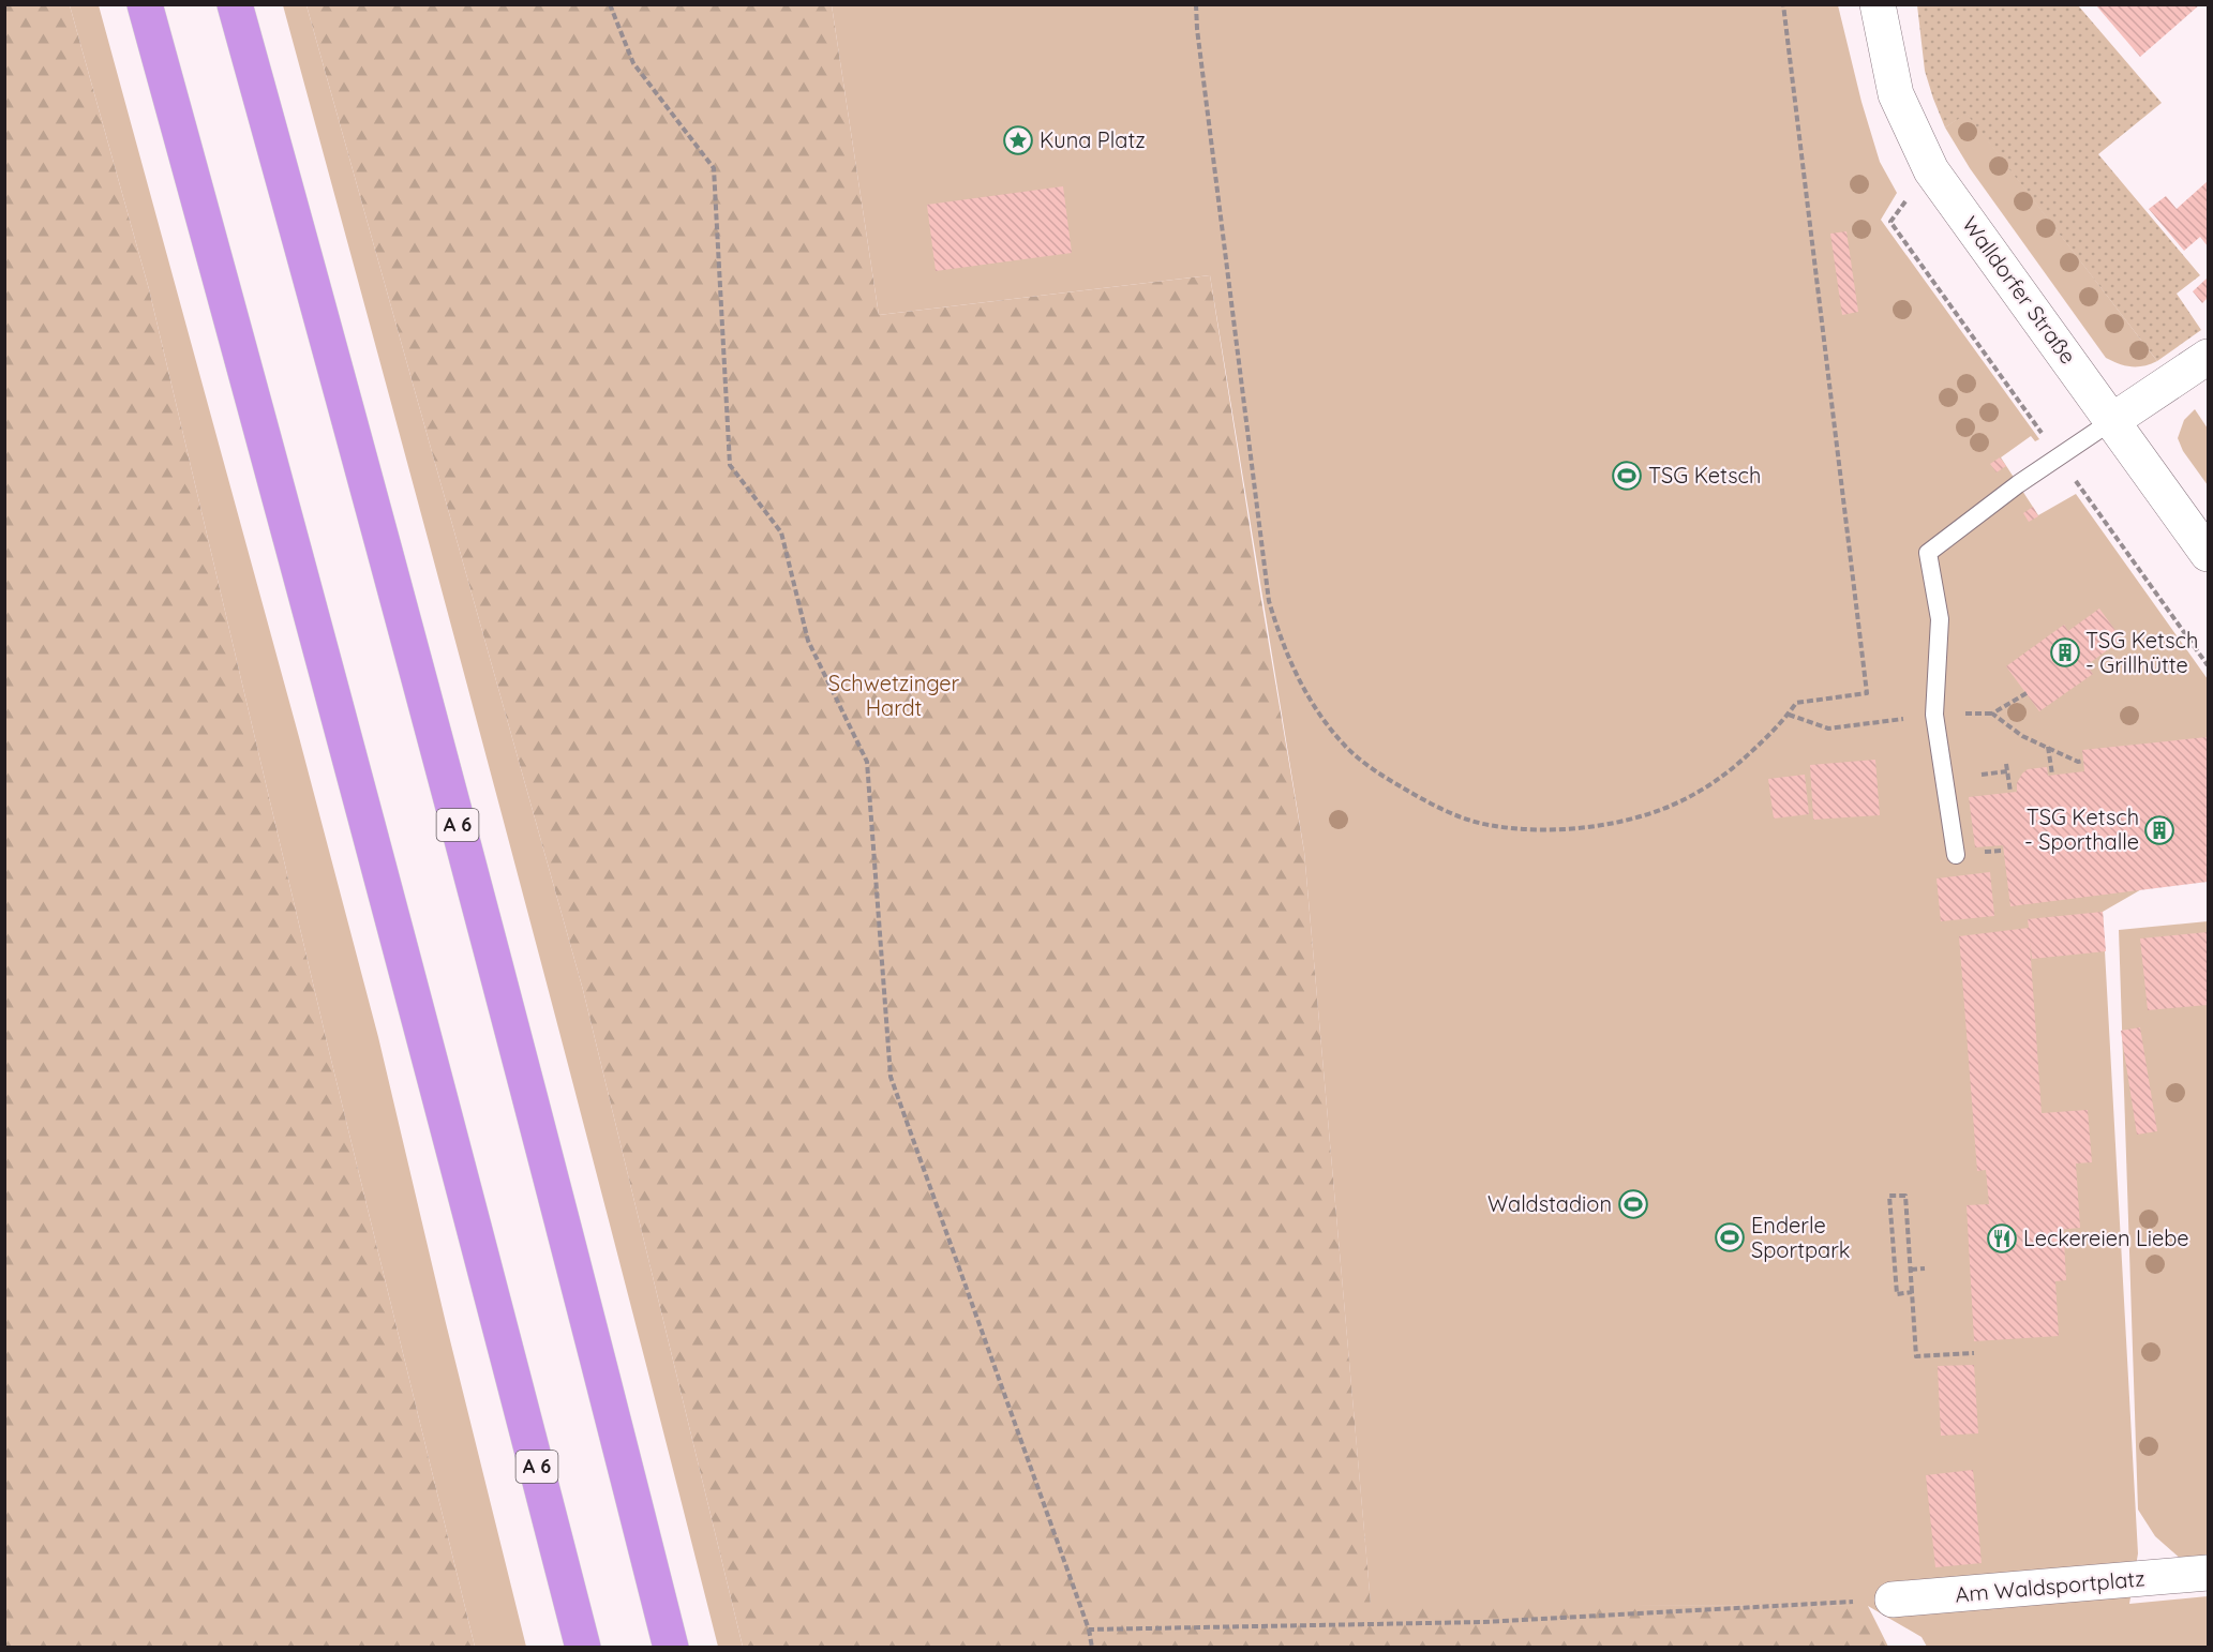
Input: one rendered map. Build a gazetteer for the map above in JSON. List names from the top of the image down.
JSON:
{
  "streets": {
    "highway": ["A 6"],
    "street": ["Walldorfer Straße", "Am Waldsportplatz"]
  },
  "parks": ["Schwetzinger Hardt"],
  "places": {
    "place": ["Kuna Platz"],
    "sports": ["TSG Ketsch", "Waldstadion", "Enderle Sportpark"],
    "building": ["TSG Ketsch - Grillhütte", "TSG Ketsch - Sporthalle"],
    "restaurant": ["Leckereien Liebe"]
  }
}
